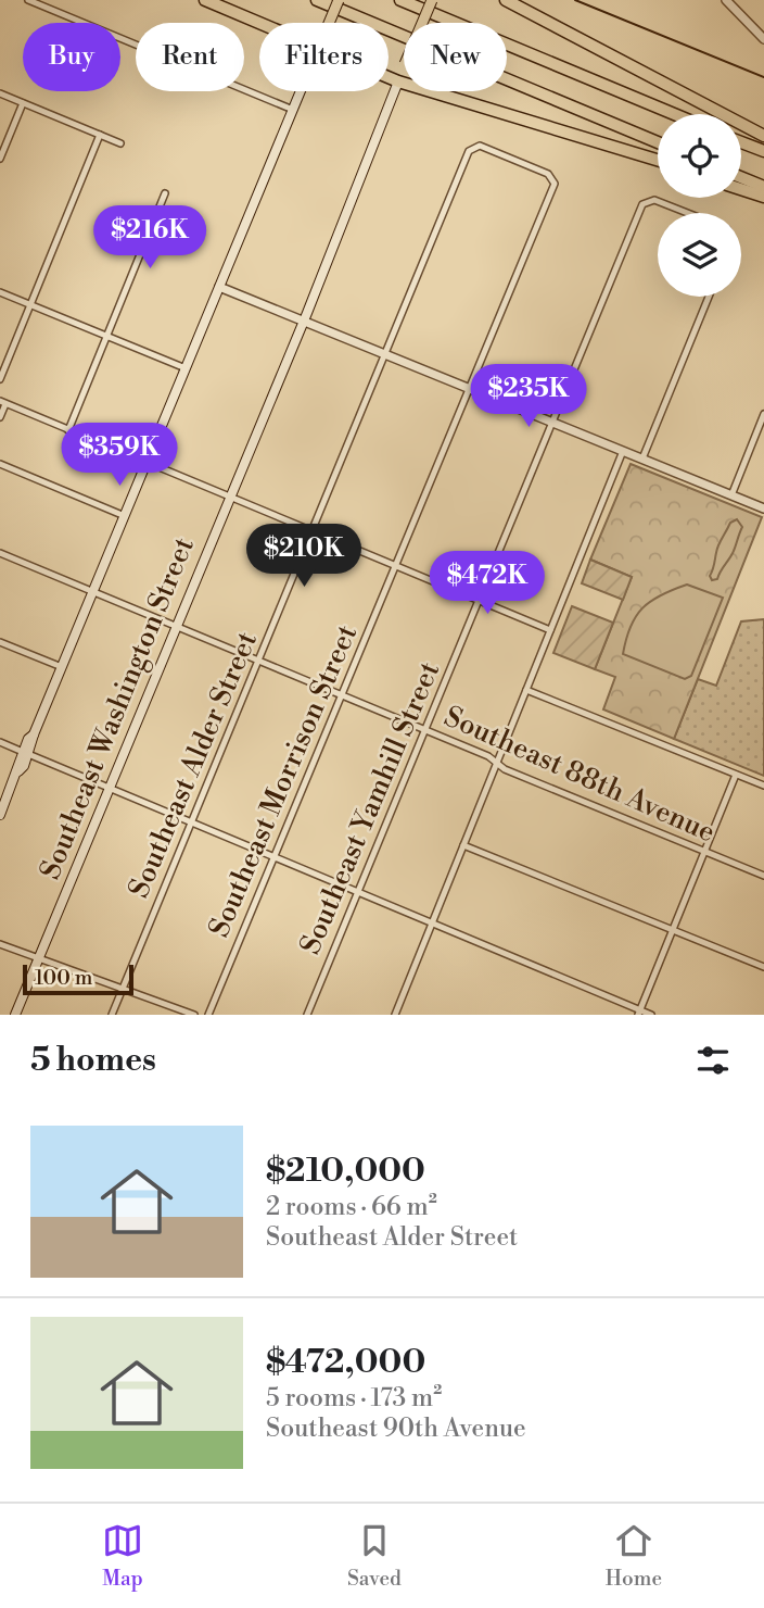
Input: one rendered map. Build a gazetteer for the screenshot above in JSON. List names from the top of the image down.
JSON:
{
  "streets": {
    "main road": ["Southeast Washington Street"],
    "street": [
      "Southeast Alder Street",
      "Southeast 88th Avenue",
      "Southeast Morrison Street",
      "Southeast Yamhill Street"
    ]
  },
  "crossings": [
    ["Southeast Washington Street", "Southeast 88th Avenue"],
    ["Southeast Alder Street", "Southeast 88th Avenue"],
    ["Southeast Alder Street", "Southeast Morrison Street"],
    ["Southeast 88th Avenue", "Southeast Morrison Street"],
    ["Southeast 88th Avenue", "Southeast Yamhill Street"]
  ],
  "scale_bar": "100 m",
  "page": {
    "chip": [
      "Buy",
      "Rent",
      "Filters",
      "New"
    ],
    "price": [
      "$216K",
      "$235K",
      "$359K",
      "$210K",
      "$472K"
    ],
    "scale": "100 m",
    "heading": "5 homes",
    "list": [
      {
        "name": "$210,000",
        "note": "2 rooms · 66 m² · Southeast Alder Street"
      },
      {
        "name": "$472,000",
        "note": "5 rooms · 173 m² · Southeast 90th Avenue"
      }
    ],
    "tabs": ["Map", "Saved", "Home"]
  }
}
